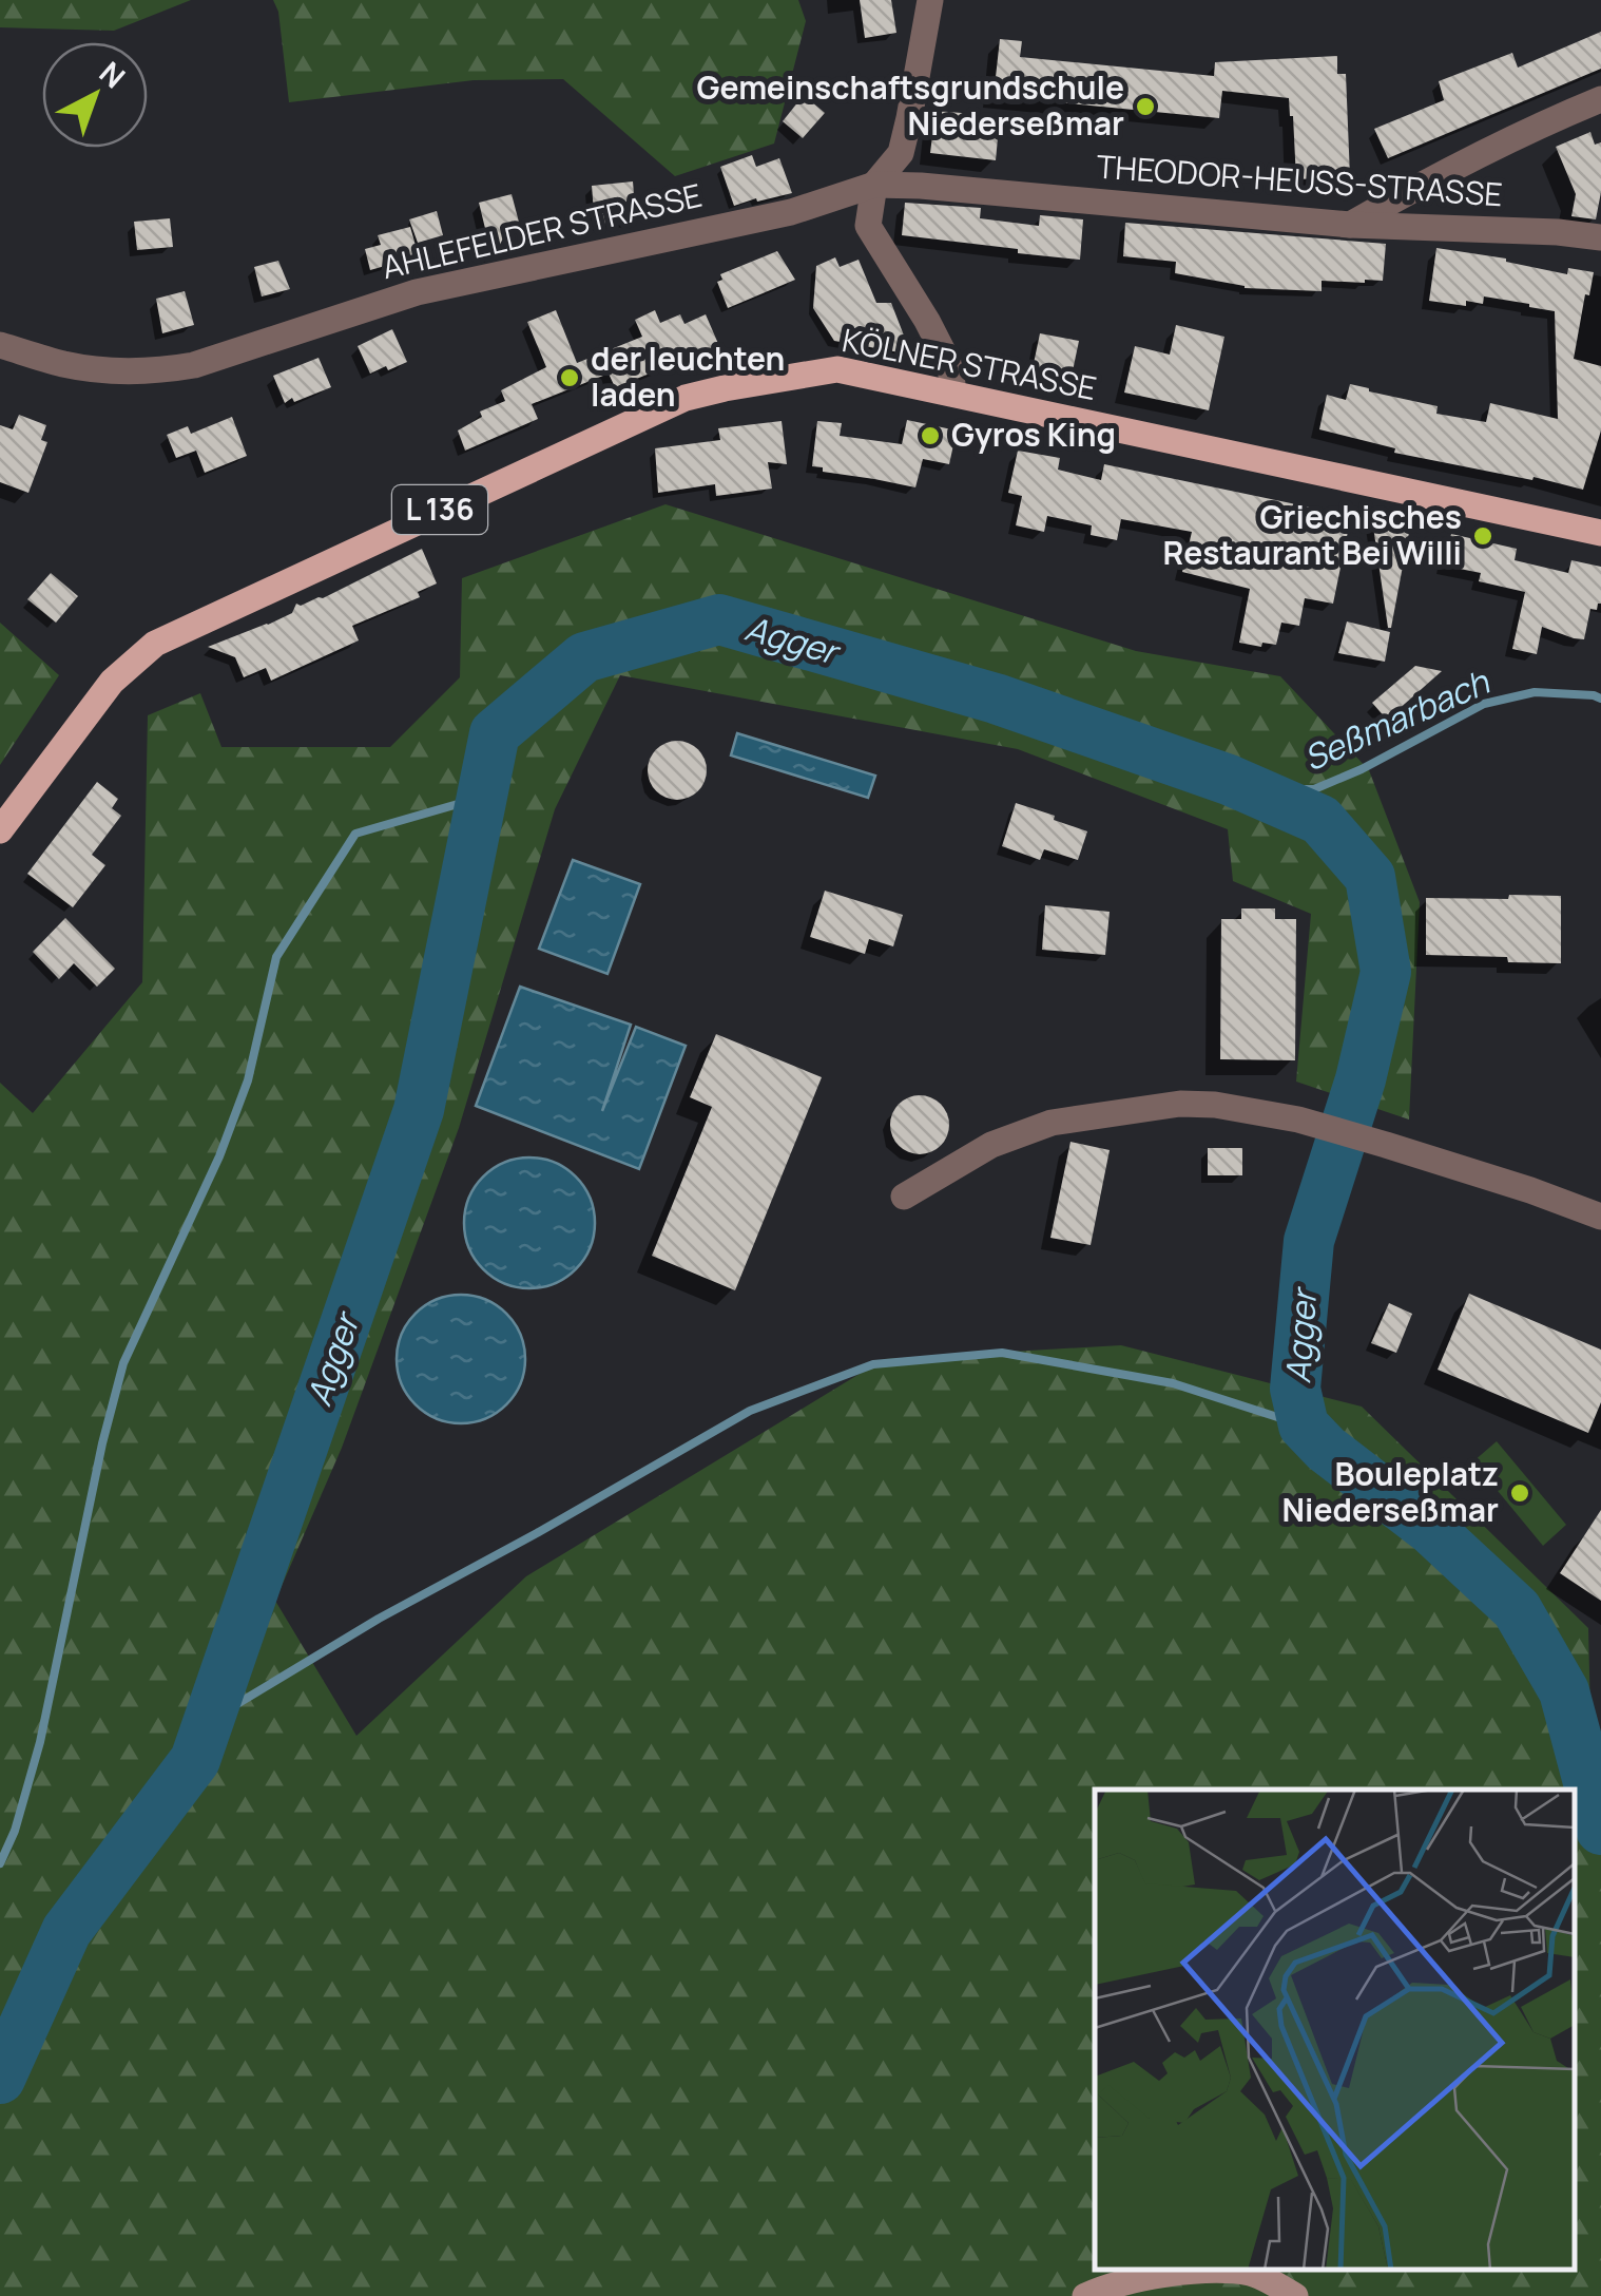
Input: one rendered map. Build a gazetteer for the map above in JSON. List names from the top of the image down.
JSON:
{
  "streets": {
    "main road": ["KÖLNER STRASSE", "L 136"],
    "street": ["THEODOR-HEUSS-STRASSE", "AHLEFELDER STRASSE"]
  },
  "crossings": [
    ["THEODOR-HEUSS-STRASSE", "AHLEFELDER STRASSE"]
  ],
  "water": ["Agger", "Seßmarbach"],
  "places": [
    "Gemeinschaftsgrundschule Niederseßmar",
    "der leuchten laden",
    "Gyros King",
    "Griechisches Restaurant Bei Willi",
    "Bouleplatz Niederseßmar"
  ],
  "north": "top right"
}
